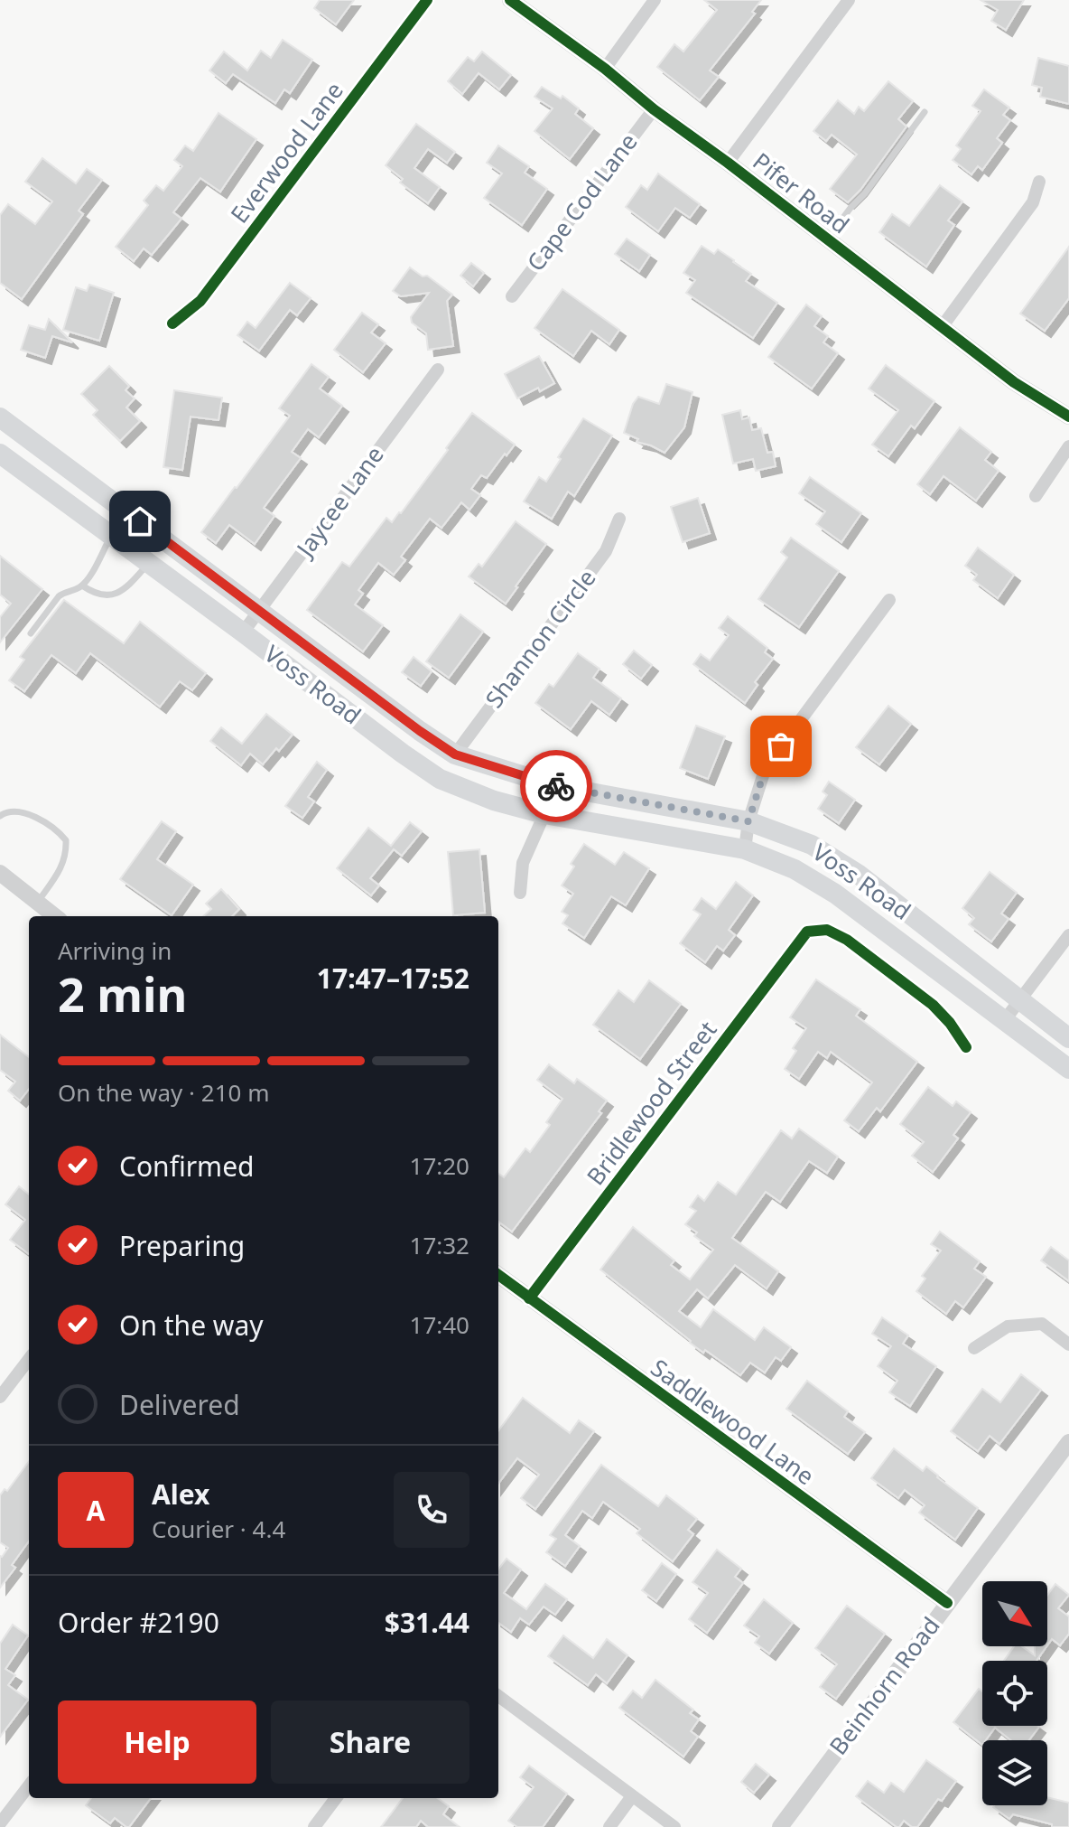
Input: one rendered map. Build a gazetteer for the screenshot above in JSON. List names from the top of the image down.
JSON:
{
  "streets": {
    "main road": ["Voss Road"],
    "street": [
      "Everwood Lane",
      "Pifer Road",
      "Cape Cod Lane",
      "Jaycee Lane",
      "Shannon Circle",
      "Bridlewood Street",
      "Saddlewood Lane",
      "Beinhorn Road"
    ]
  },
  "crossings": [
    ["Pifer Road", "Cape Cod Lane"],
    ["Jaycee Lane", "Voss Road"],
    ["Shannon Circle", "Voss Road"],
    ["Bridlewood Street", "Saddlewood Lane"],
    ["Saddlewood Lane", "Beinhorn Road"]
  ],
  "north": "bottom right",
  "page": {
    "heading": ["2 min", "Arriving in", "17:47–17:52"],
    "panel": [
      "Alex",
      "Courier · 4.4",
      "Order #2190",
      "$31.44"
    ],
    "bar": "On the way · 210 m",
    "list": [
      ["Confirmed", "17:20"],
      ["Preparing", "17:32"],
      ["On the way", "17:40"],
      "Delivered"
    ],
    "round": "A",
    "buttons": ["Help", "Share"]
  }
}
